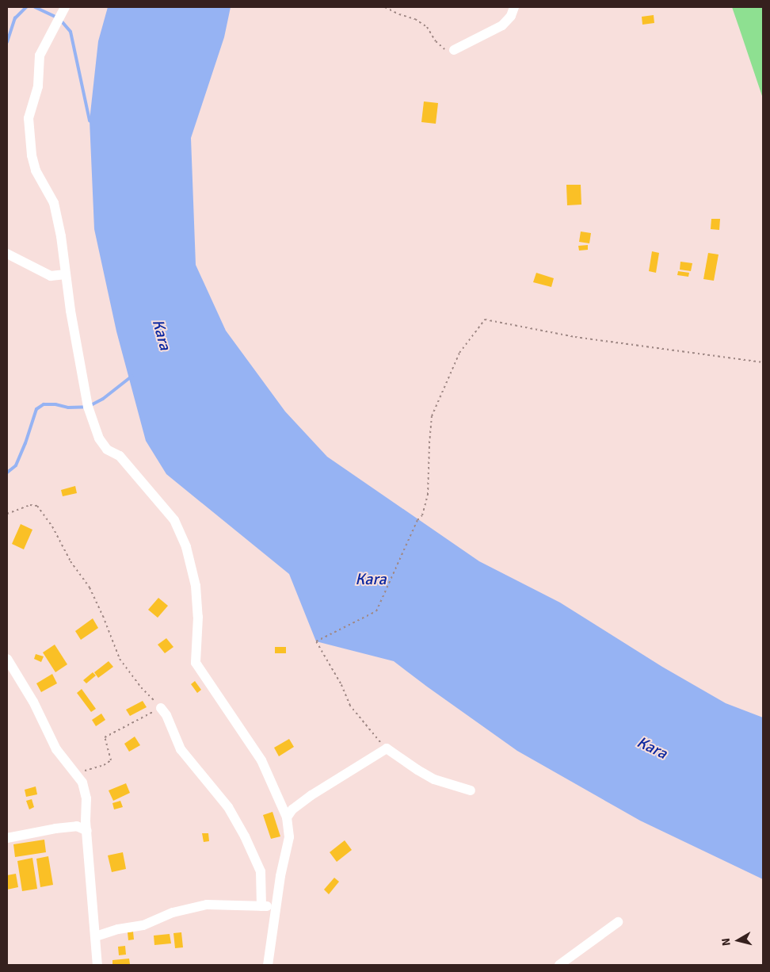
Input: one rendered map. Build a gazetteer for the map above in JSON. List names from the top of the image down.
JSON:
{
  "water": ["Kara"],
  "north": "left"
}
